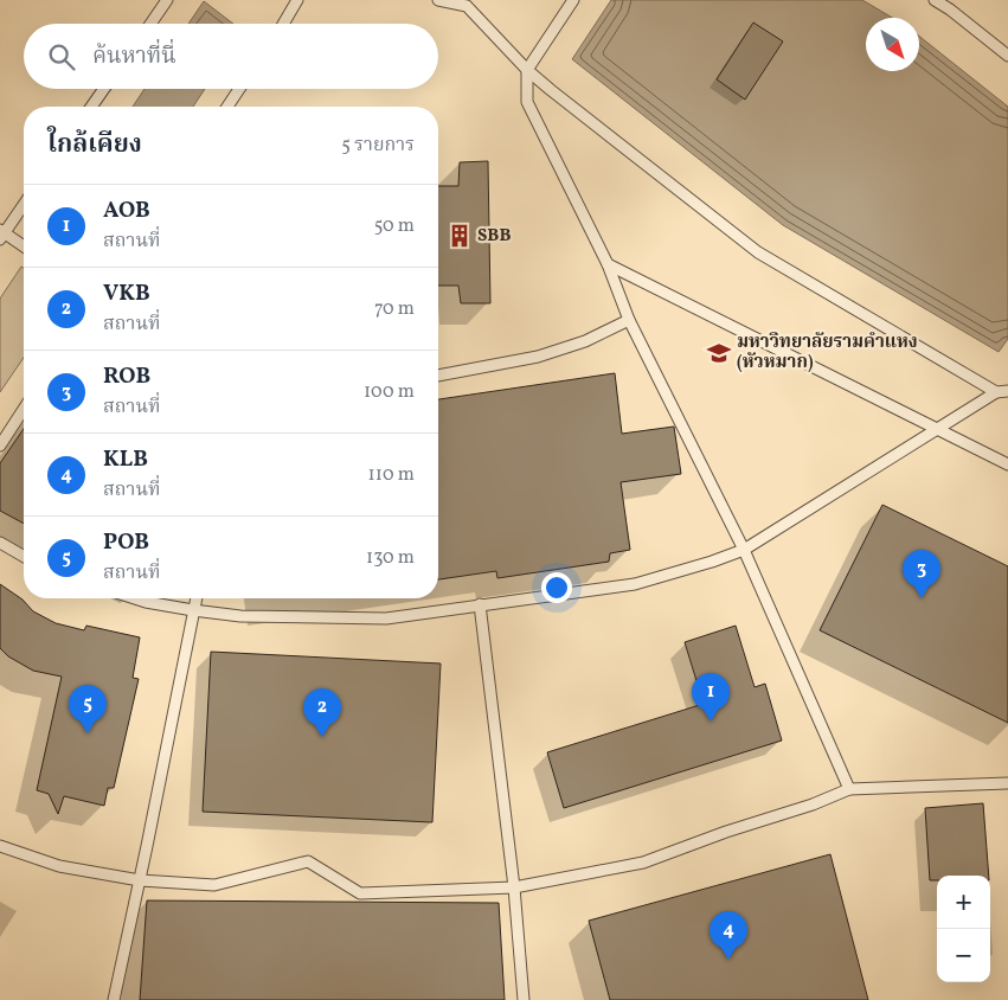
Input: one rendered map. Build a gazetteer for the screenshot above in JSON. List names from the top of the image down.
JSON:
{
  "places": {
    "building": ["SBB"],
    "school or university": ["มหาวิทยาลัยรามคำแหง (หัวหมาก)"]
  },
  "north": "bottom right",
  "page": {
    "search": "ค้นหาที่นี่",
    "heading": ["ใกล้เคียง", "5 รายการ"],
    "list": [
      {
        "mark": "1",
        "name": "AOB",
        "note": "สถานที่",
        "value": "50 m"
      },
      {
        "mark": "2",
        "name": "VKB",
        "note": "สถานที่",
        "value": "70 m"
      },
      {
        "mark": "3",
        "name": "ROB",
        "note": "สถานที่",
        "value": "100 m"
      },
      {
        "mark": "4",
        "name": "KLB",
        "note": "สถานที่",
        "value": "110 m"
      },
      {
        "mark": "5",
        "name": "POB",
        "note": "สถานที่",
        "value": "130 m"
      }
    ],
    "pins": [
      "3",
      "1",
      "5",
      "2",
      "4"
    ],
    "map_buttons": ["+", "−"]
  }
}
